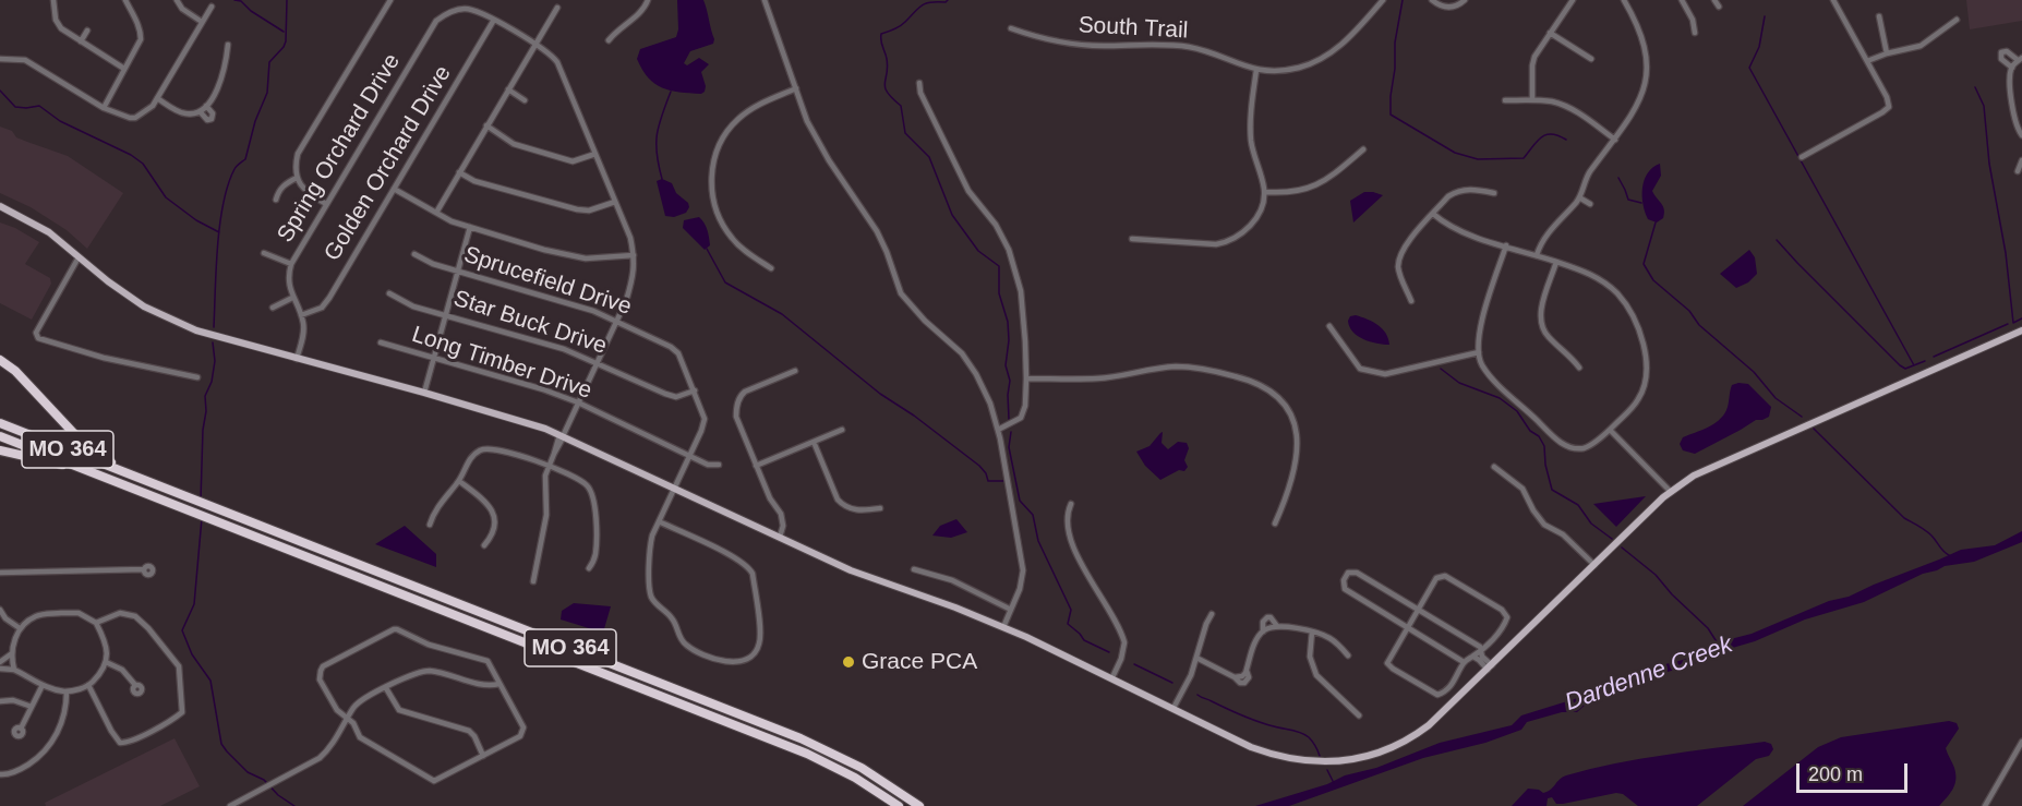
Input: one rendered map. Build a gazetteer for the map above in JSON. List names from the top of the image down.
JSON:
{
  "streets": {
    "highway": ["MO 364"],
    "street": [
      "South Trail",
      "Spring Orchard Drive",
      "Golden Orchard Drive",
      "Sprucefield Drive",
      "Star Buck Drive",
      "Long Timber Drive"
    ]
  },
  "crossings": [
    ["Spring Orchard Drive", "Golden Orchard Drive"],
    ["Sprucefield Drive", "Star Buck Drive"],
    ["Sprucefield Drive", "Long Timber Drive"]
  ],
  "water": ["Dardenne Creek"],
  "places": ["Grace PCA"],
  "scale_bar": "200 m"
}
